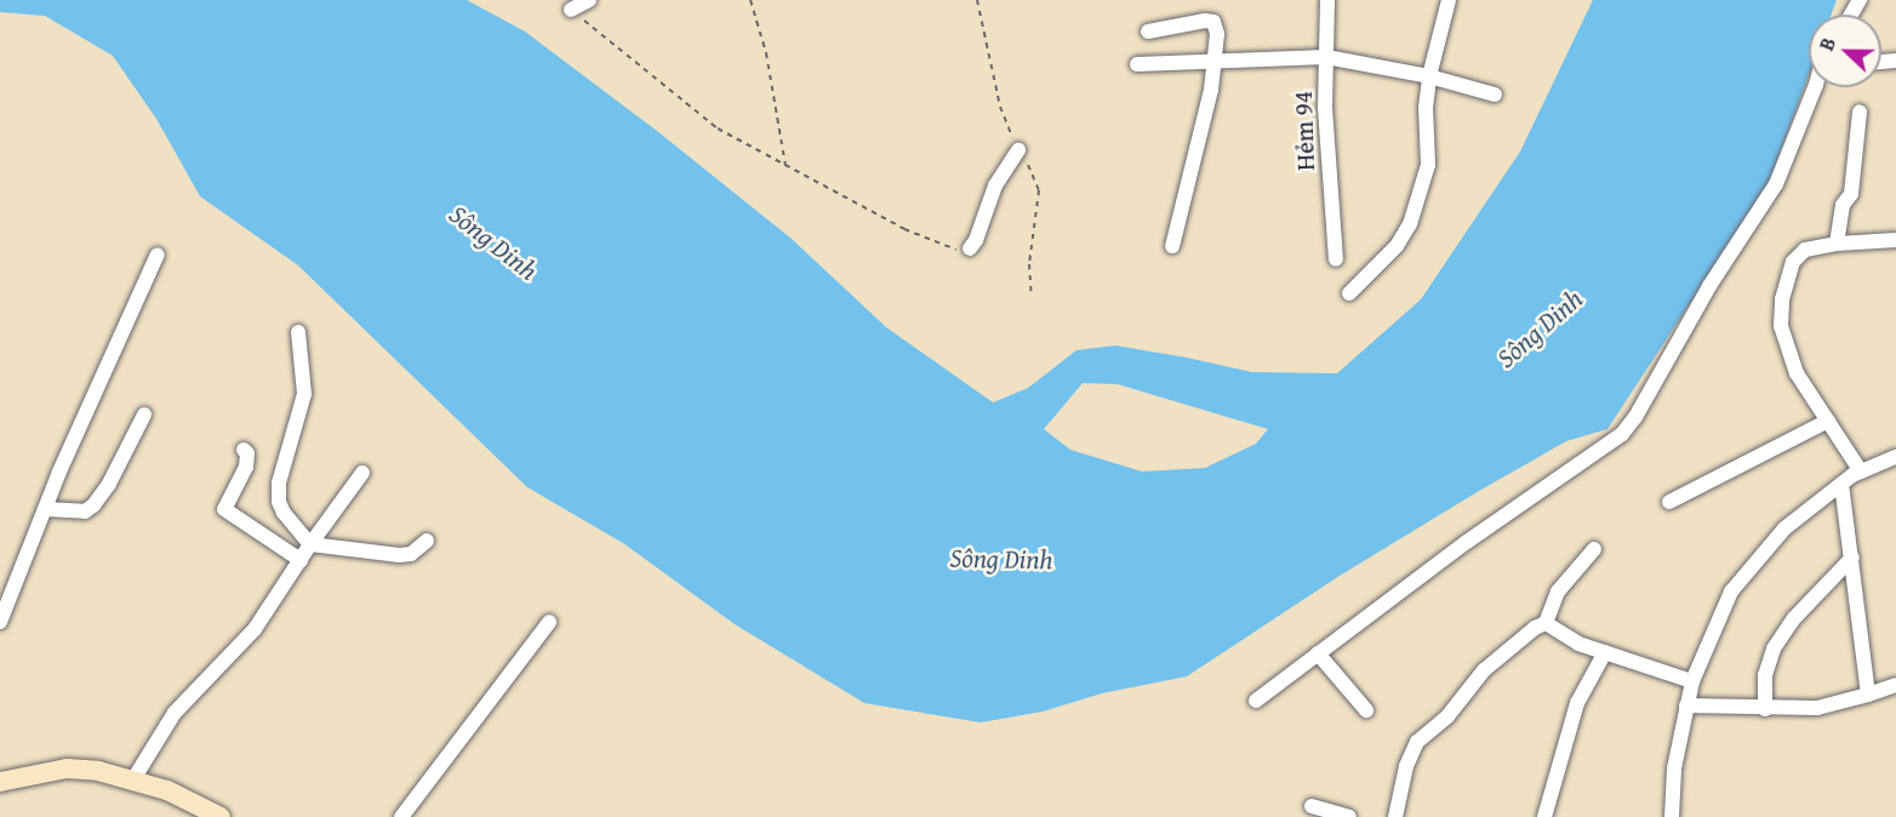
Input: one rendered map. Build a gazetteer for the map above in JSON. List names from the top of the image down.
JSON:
{
  "streets": {
    "street": ["Hẻm 94"]
  },
  "water": ["Sông Dinh"],
  "north": "left"
}
